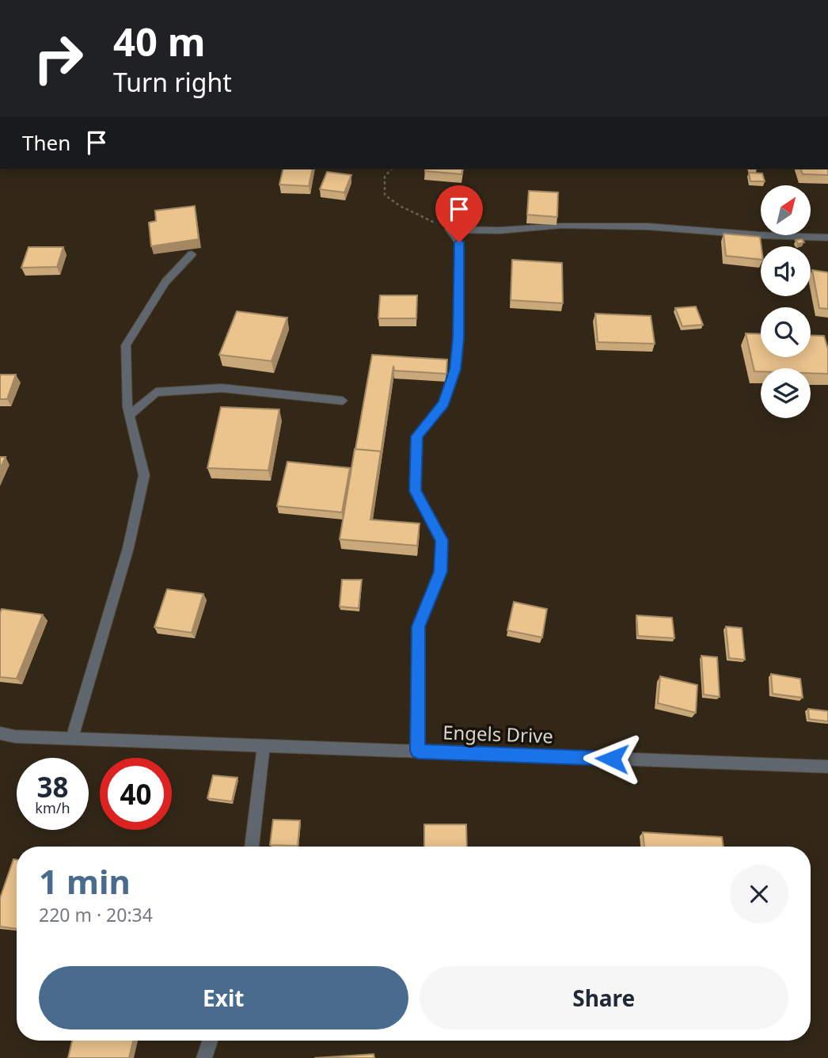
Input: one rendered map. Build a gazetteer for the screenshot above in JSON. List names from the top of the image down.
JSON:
{
  "streets": {
    "street": ["Engels Drive"]
  },
  "north": "top right",
  "page": {
    "turn": ["40 m", "Turn right"],
    "then": "Then",
    "speed": "38 km/h",
    "limit": "40",
    "heading": ["1 min", "220 m · 20:34"],
    "buttons": ["Exit", "Share"]
  }
}
